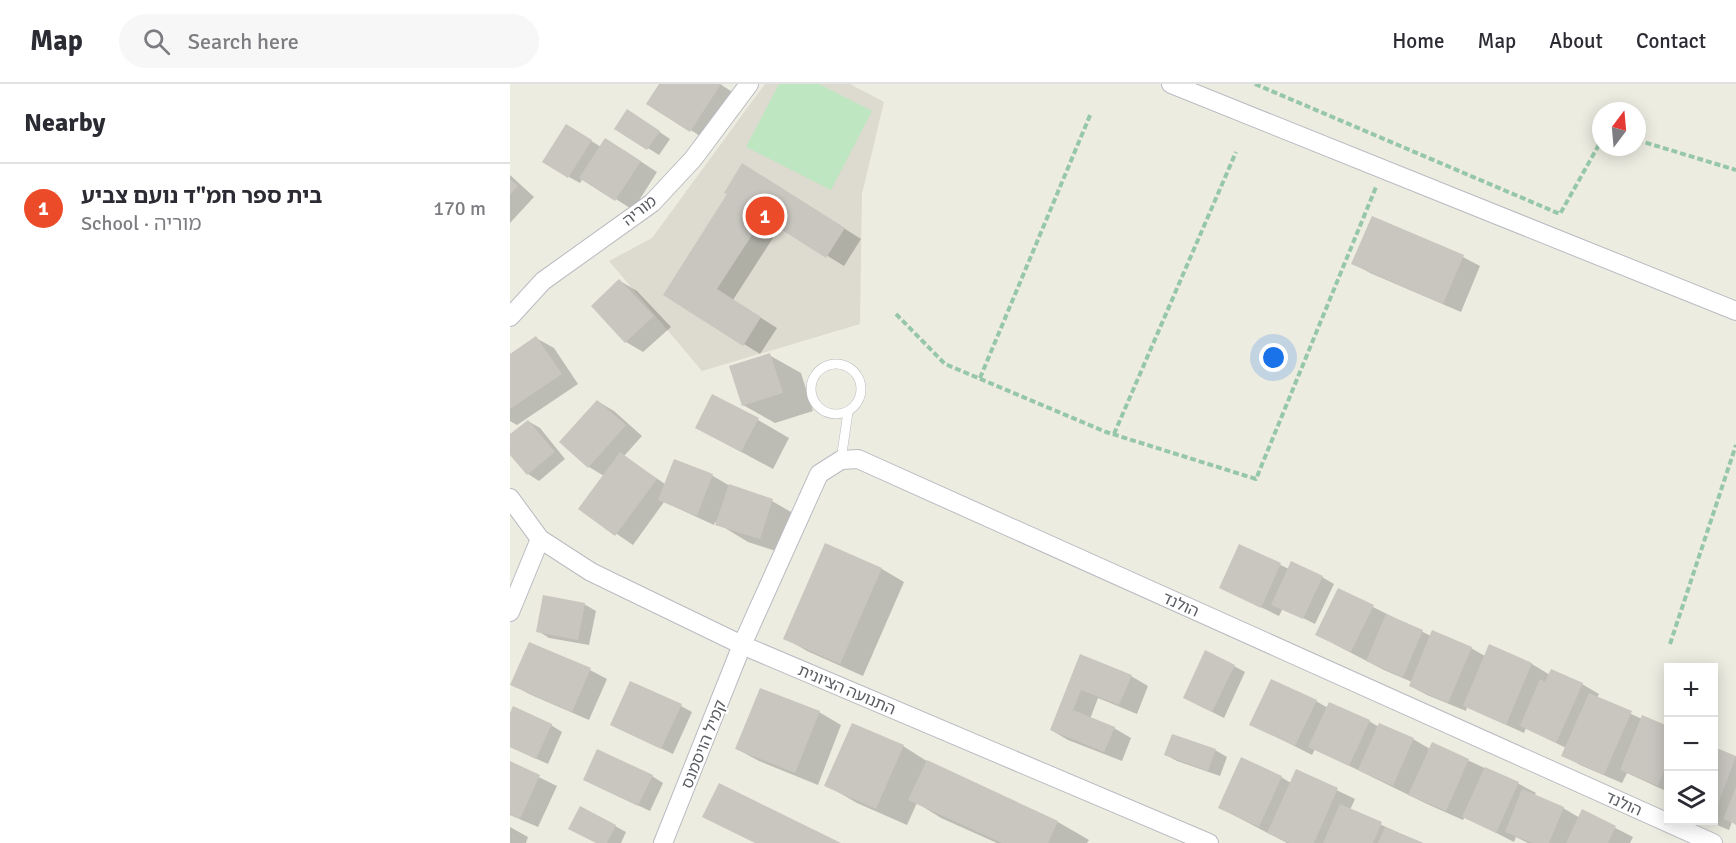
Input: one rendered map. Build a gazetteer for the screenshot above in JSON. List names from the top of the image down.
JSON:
{
  "streets": {
    "street": [
      "מוריה",
      "הולנד",
      "התנועה הציונית",
      "קמיל הויסמנס"
    ]
  },
  "crossings": [
    ["התנועה הציונית", "קמיל הויסמנס"]
  ],
  "north": "top",
  "page": {
    "header": "Map",
    "search": "Search here",
    "nav": [
      "Home",
      "Map",
      "About",
      "Contact"
    ],
    "heading": "Nearby",
    "list": [
      {
        "mark": "1",
        "name": "בית ספר חמ\"ד נועם צביע",
        "note": "School · מוריה",
        "value": "170 m"
      }
    ],
    "pins": "1",
    "map_buttons": ["+", "−"]
  }
}
